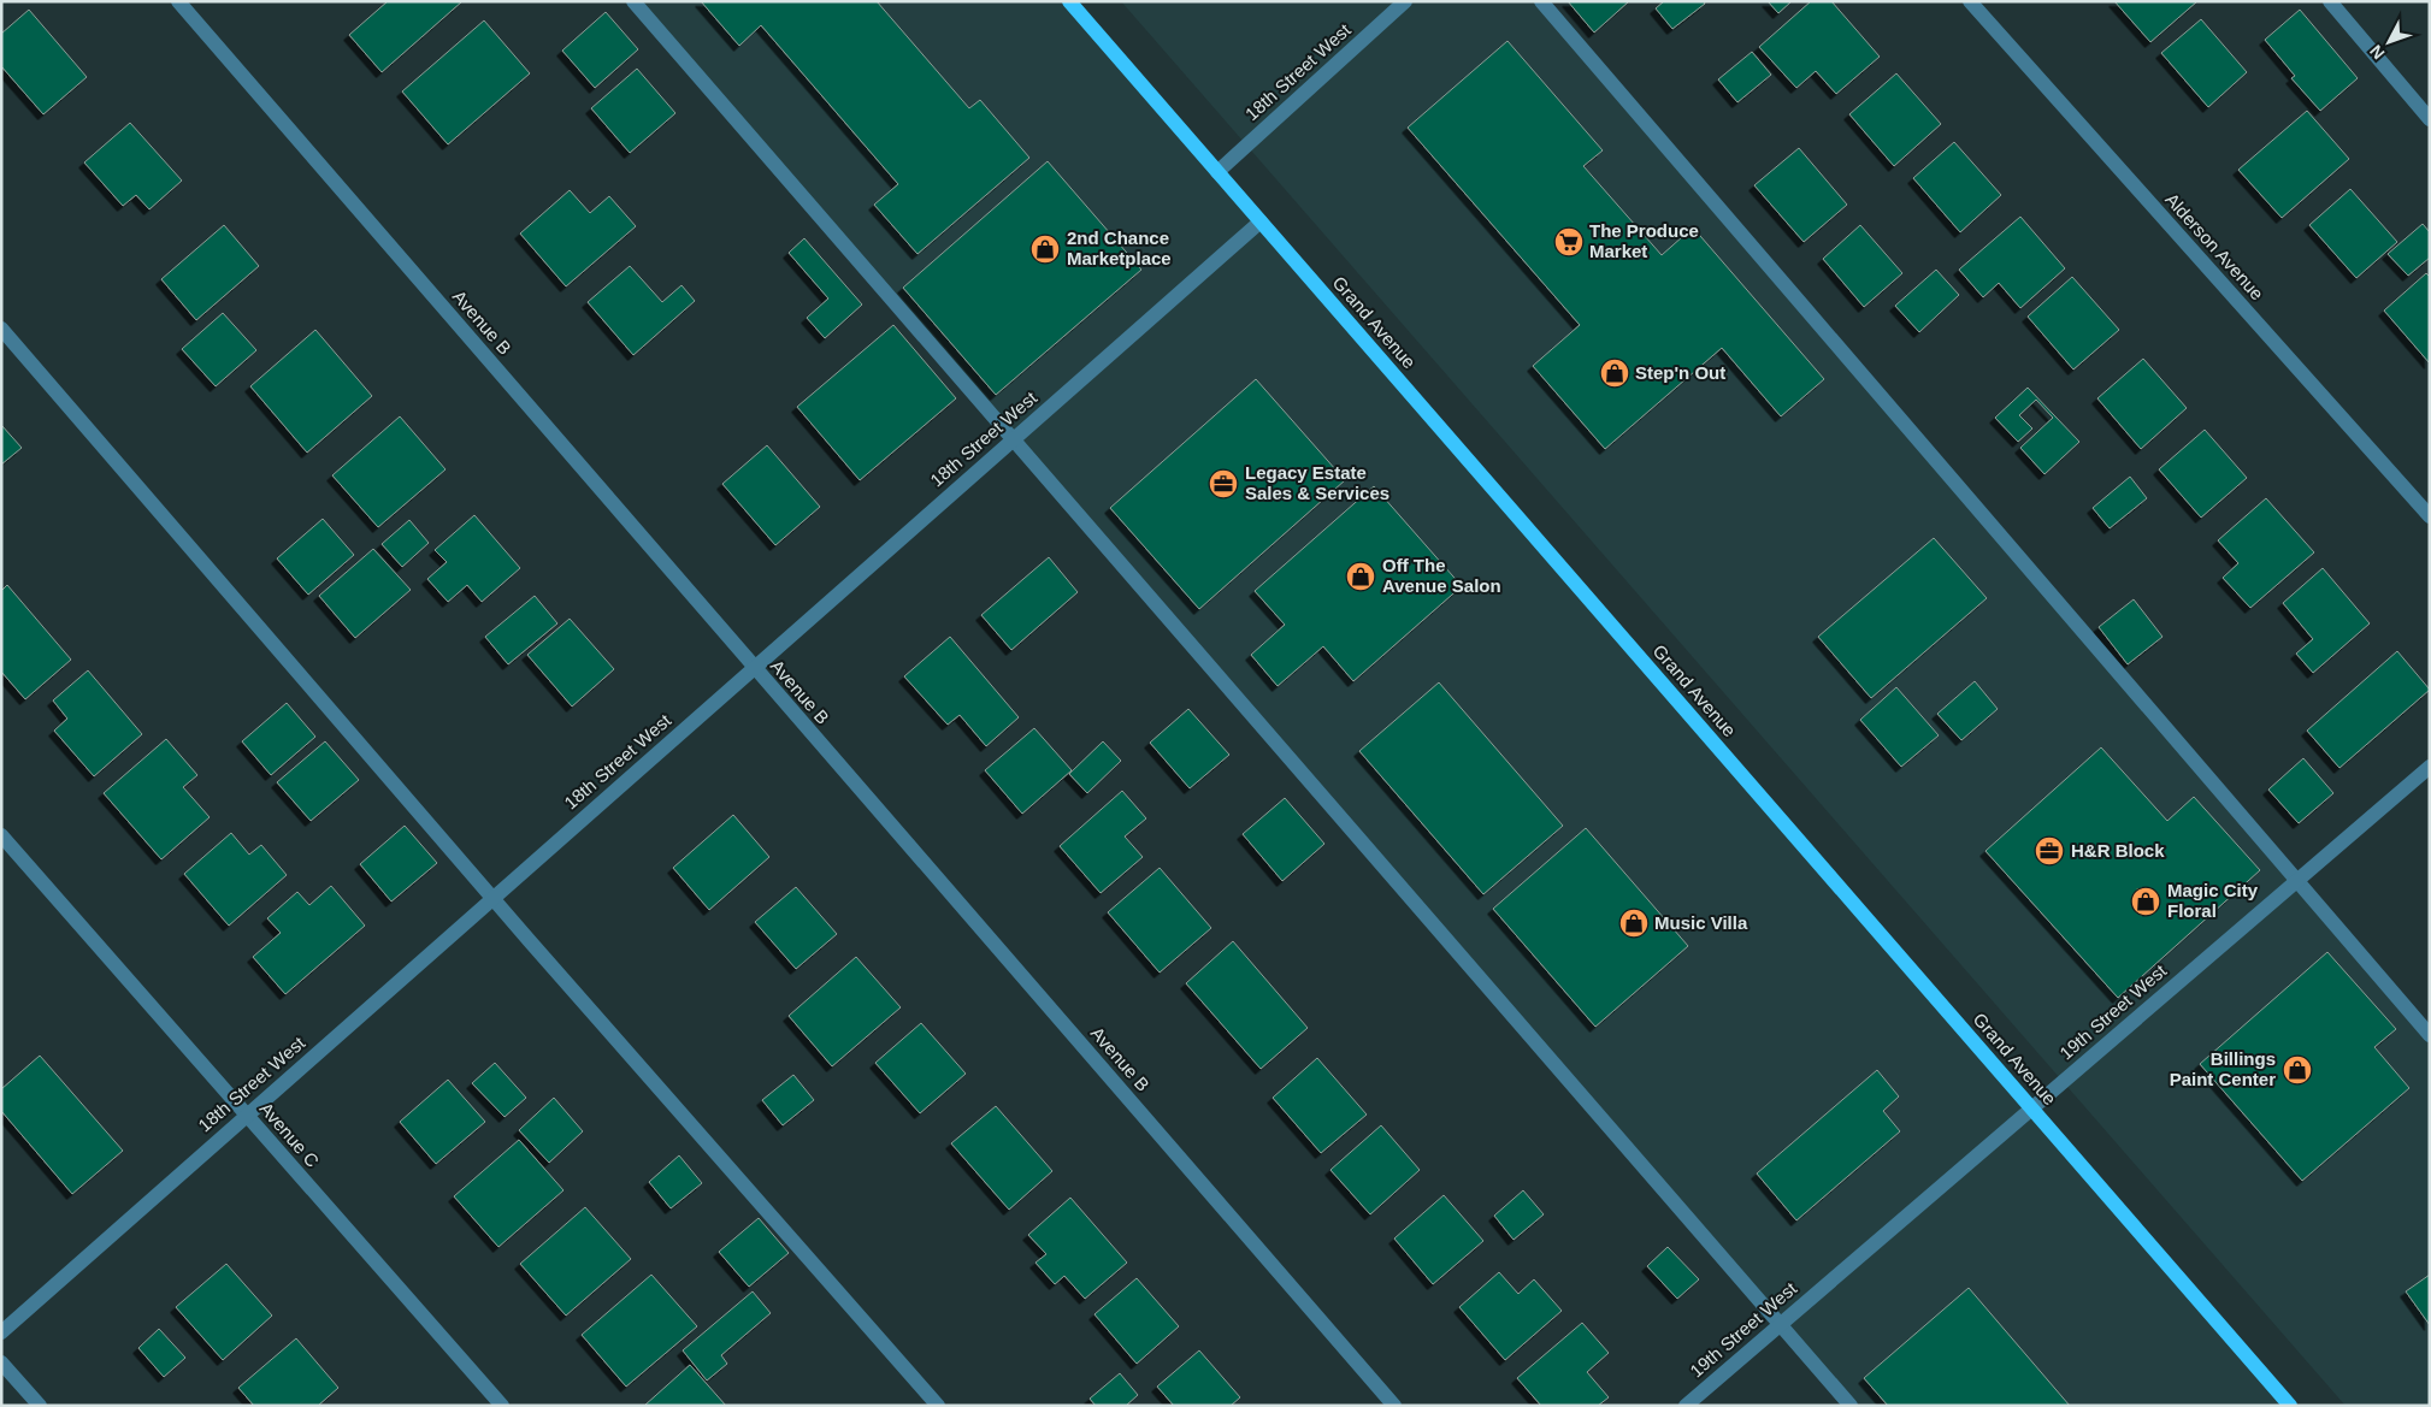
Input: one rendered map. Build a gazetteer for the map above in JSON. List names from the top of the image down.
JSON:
{
  "streets": {
    "main road": ["Grand Avenue"],
    "street": [
      "18th Street West",
      "Alderson Avenue",
      "Avenue B",
      "19th Street West",
      "Avenue C"
    ]
  },
  "crossings": [
    ["18th Street West", "Avenue B"],
    ["18th Street West", "Grand Avenue"],
    ["18th Street West", "Avenue C"],
    ["Grand Avenue", "19th Street West"]
  ],
  "places": {
    "supermarket": ["The Produce Market"],
    "shop": [
      "2nd Chance Marketplace",
      "Step'n Out",
      "Off The Avenue Salon",
      "Magic City Floral",
      "Music Villa",
      "Billings Paint Center"
    ],
    "office": ["Legacy Estate Sales & Services", "H&R Block"]
  },
  "north": "bottom left"
}
